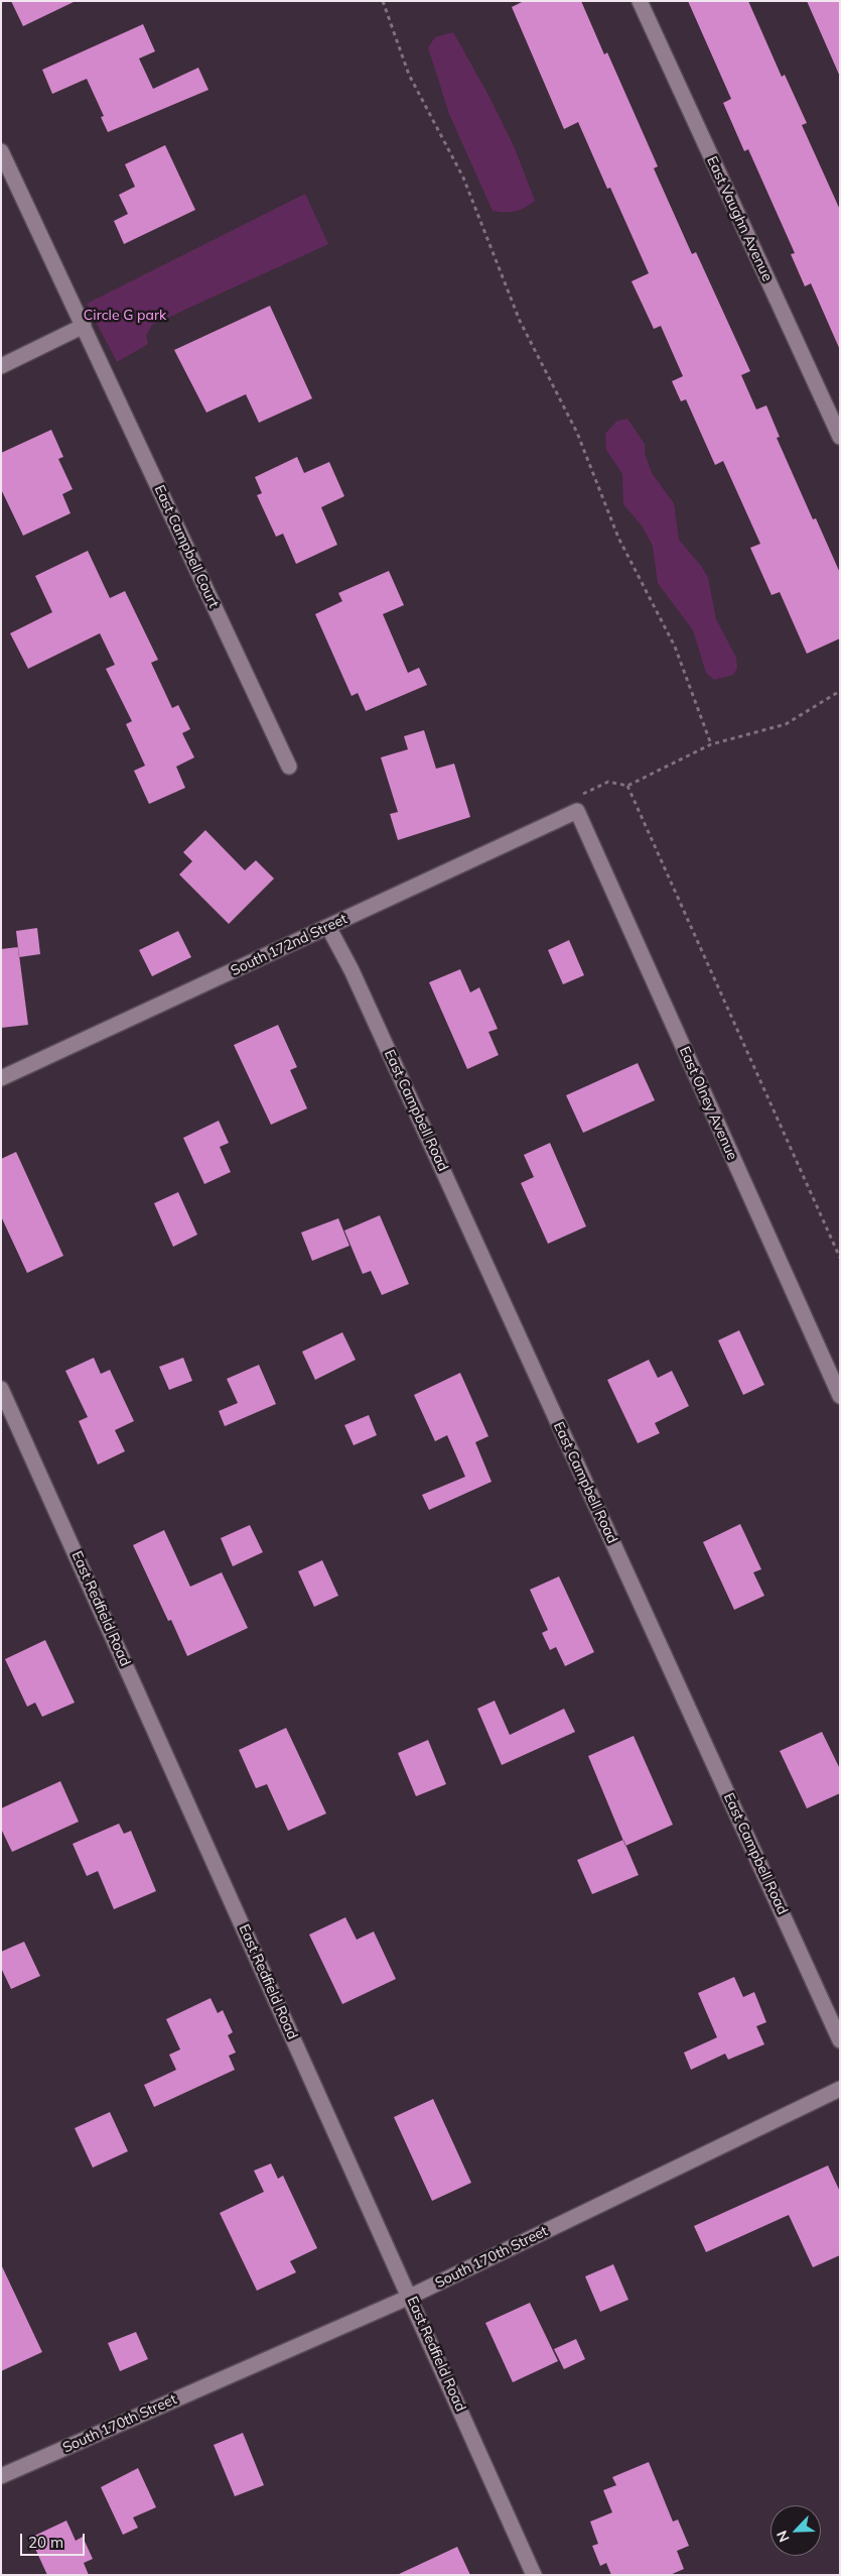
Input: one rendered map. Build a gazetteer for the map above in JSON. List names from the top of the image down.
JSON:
{
  "streets": {
    "street": [
      "East Vaughn Avenue",
      "East Campbell Court",
      "South 172nd Street",
      "East Olney Avenue",
      "East Campbell Road",
      "East Redfield Road",
      "South 170th Street"
    ]
  },
  "crossings": [
    ["South 172nd Street", "East Olney Avenue"],
    ["South 172nd Street", "East Campbell Road"],
    ["East Redfield Road", "South 170th Street"]
  ],
  "parks": ["Circle G park"],
  "scale_bar": "20 m",
  "north": "bottom left"
}
